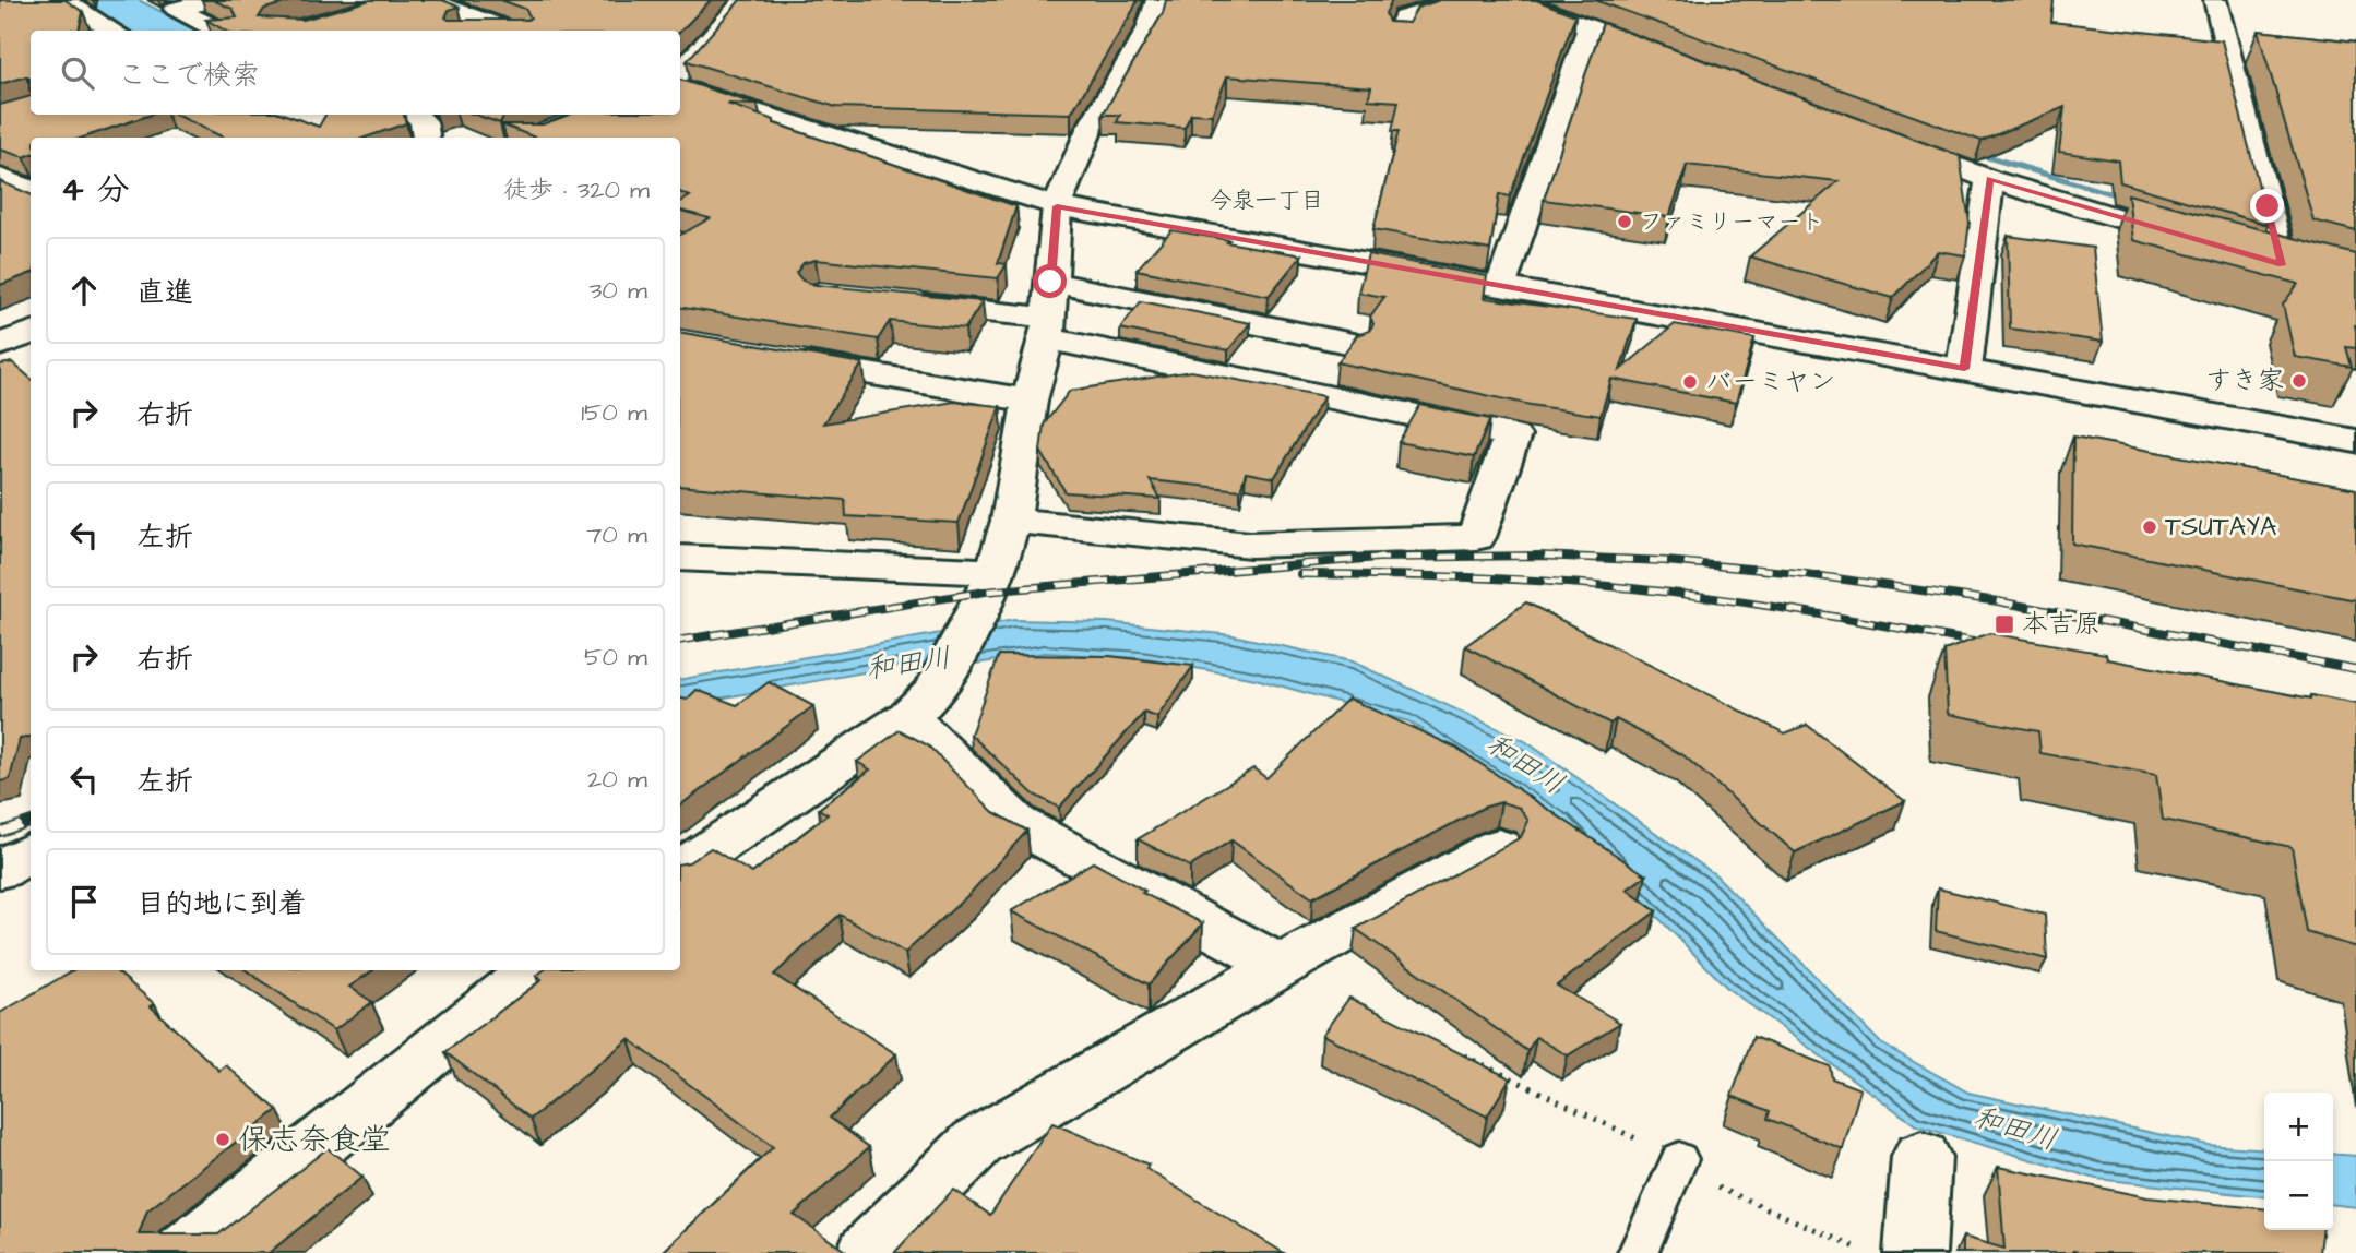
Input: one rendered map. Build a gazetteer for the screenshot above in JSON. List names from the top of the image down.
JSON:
{
  "districts": ["今泉一丁目"],
  "water": ["和田川"],
  "places": {
    "other": [
      "ファミリーマート",
      "すき家",
      "バーミヤン",
      "TSUTAYA",
      "保志奈食堂"
    ],
    "transit": ["本吉原"]
  },
  "page": {
    "search": "ここで検索",
    "heading": ["4 分", "徒歩 · 320 m"],
    "list": [
      ["直進", "30 m"],
      ["右折", "150 m"],
      ["左折", "70 m"],
      ["右折", "50 m"],
      ["左折", "20 m"],
      "目的地に到着"
    ],
    "map_buttons": ["+", "−"]
  }
}
